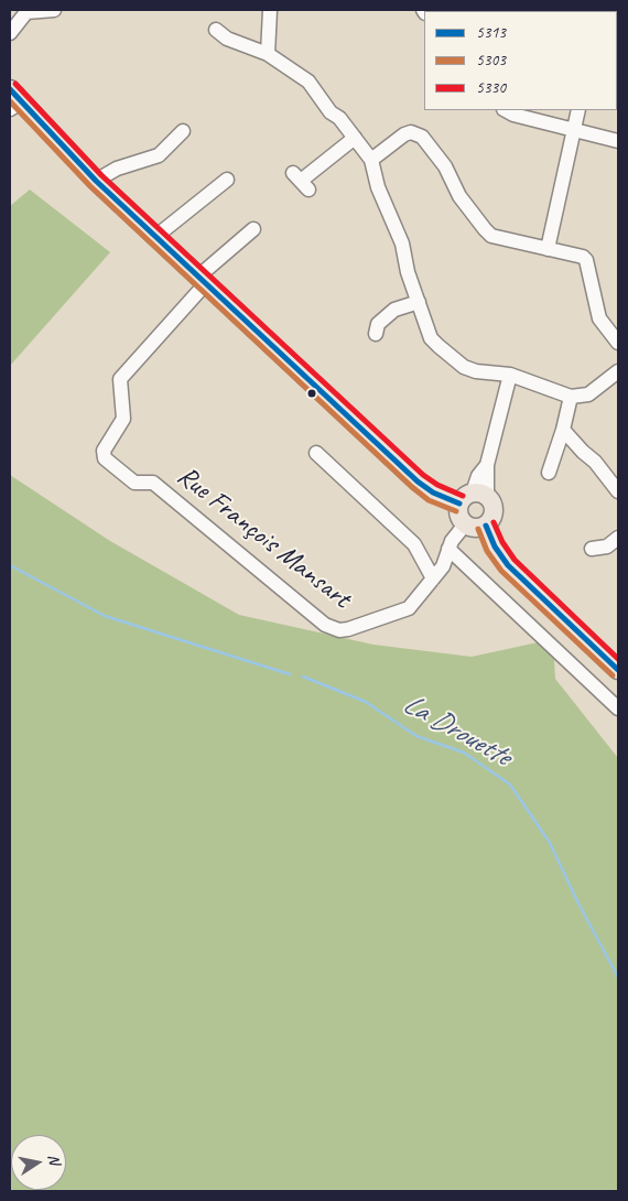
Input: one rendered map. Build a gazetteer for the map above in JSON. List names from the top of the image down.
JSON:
{
  "streets": {
    "street": ["Rue François Mansart"]
  },
  "water": ["La Drouette"],
  "lines": ["transit line 5330", "transit line 5313", "transit line 5303"],
  "legend": ["5313", "5303", "5330"],
  "north": "right"
}
